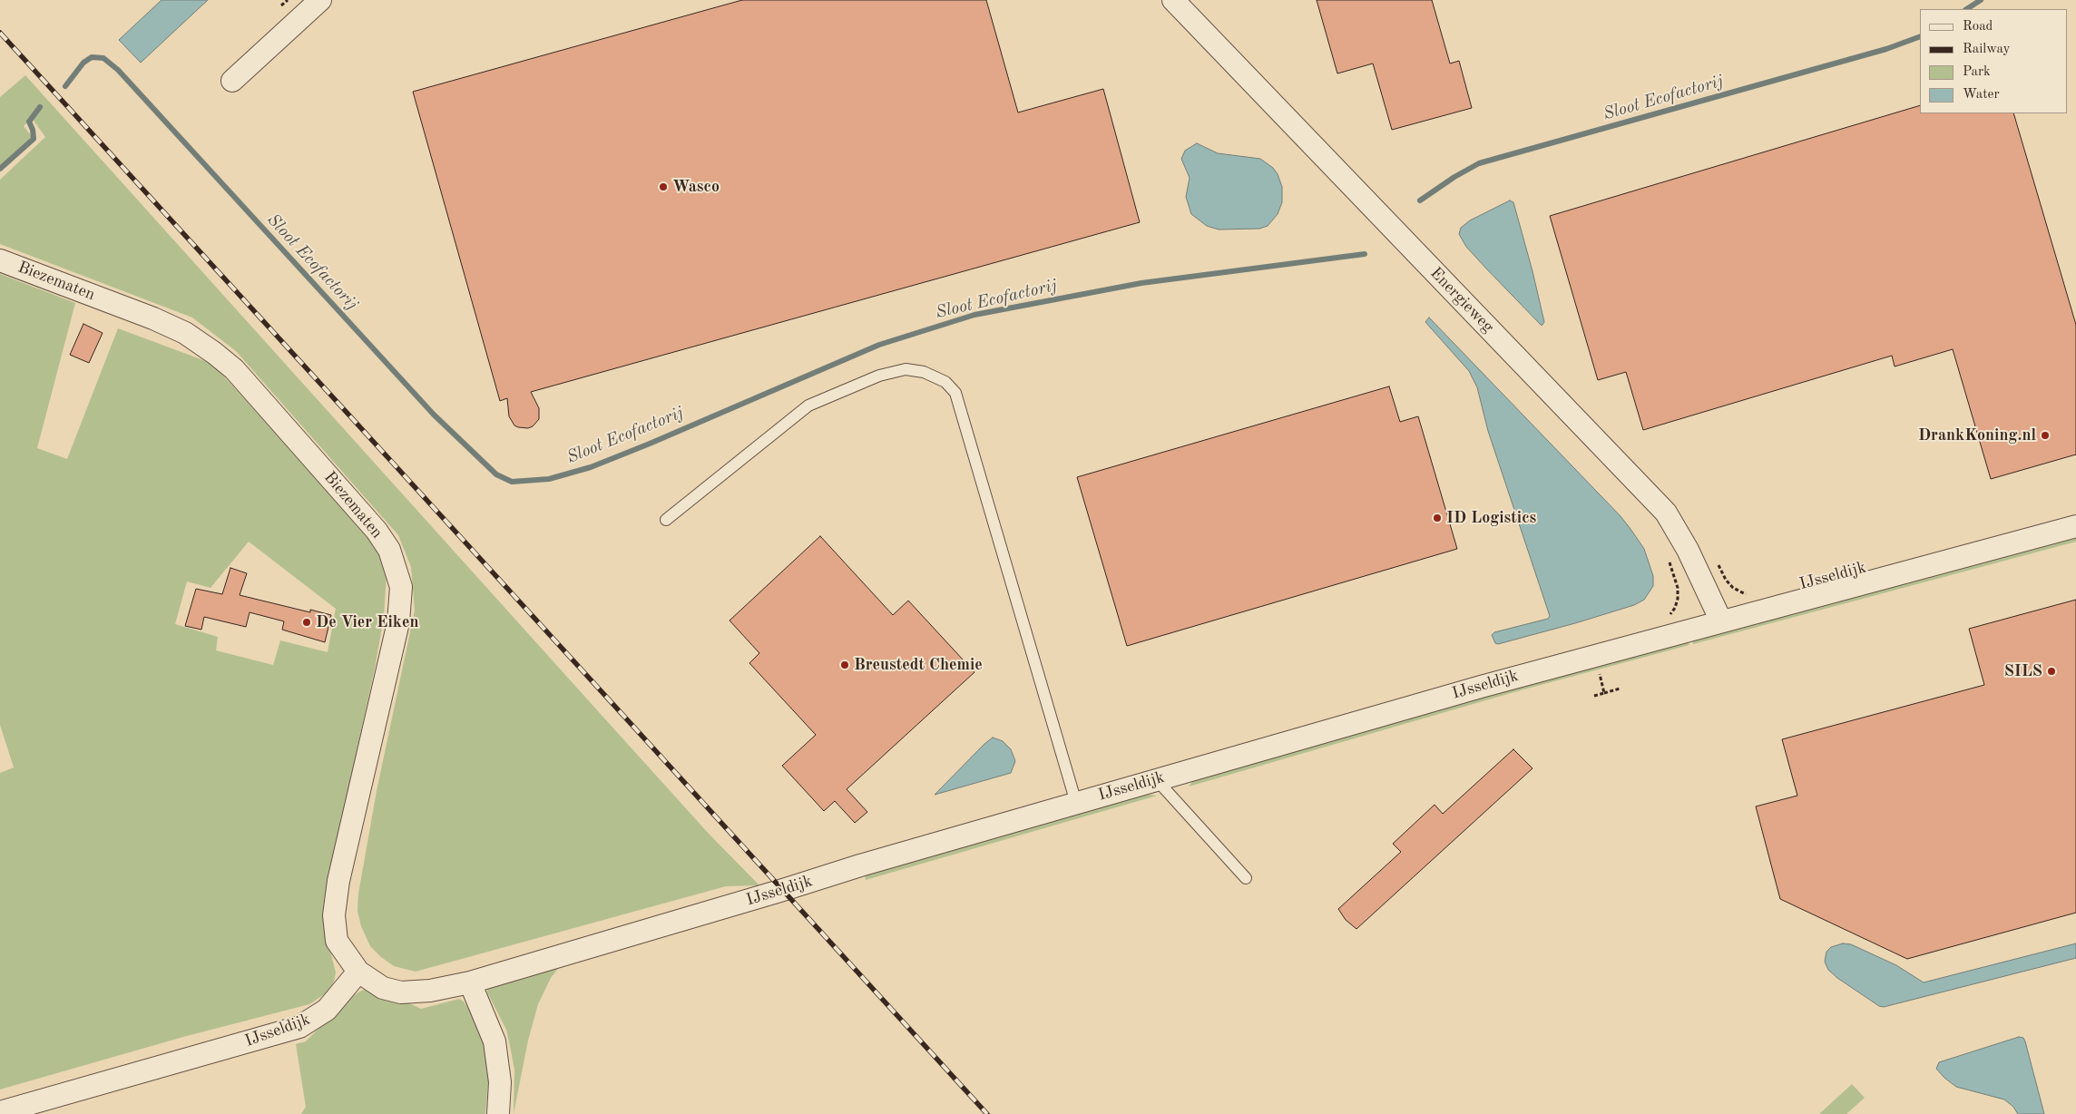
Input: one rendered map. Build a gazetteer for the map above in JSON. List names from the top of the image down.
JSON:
{
  "streets": {
    "street": ["Biezematen", "Energieweg", "IJsseldijk"]
  },
  "crossings": [
    ["Biezematen", "IJsseldijk"],
    ["Energieweg", "IJsseldijk"]
  ],
  "water": ["Sloot Ecofactorij"],
  "places": [
    "Wasco",
    "DrankKoning.nl",
    "ID Logistics",
    "De Vier Eiken",
    "Breustedt Chemie",
    "SILS"
  ],
  "legend": [
    "Road",
    "Railway",
    "Park",
    "Water"
  ]
}
